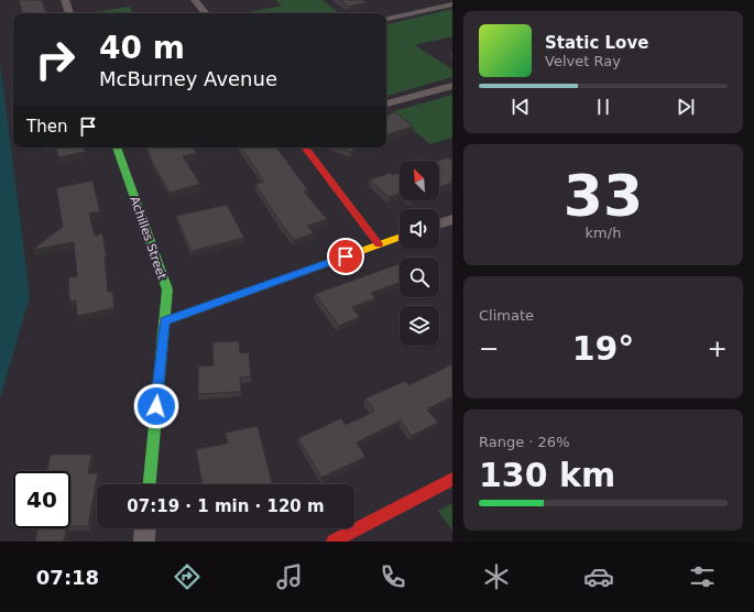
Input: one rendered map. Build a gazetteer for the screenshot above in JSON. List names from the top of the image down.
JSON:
{
  "streets": {
    "street": ["Achilles Street"]
  },
  "north": "top left",
  "page": {
    "turn": ["40 m", "McBurney Avenue"],
    "song": ["Static Love", "Velvet Ray"],
    "then": "Then",
    "tile": [
      ["33", "km/h"],
      "Climate",
      ["Range · 26%", "130 km"]
    ],
    "heat": ["−", "19°", "+"],
    "limit": "40",
    "trip": "07:19 · 1 min · 120 m",
    "tabs": "07:18"
  }
}
